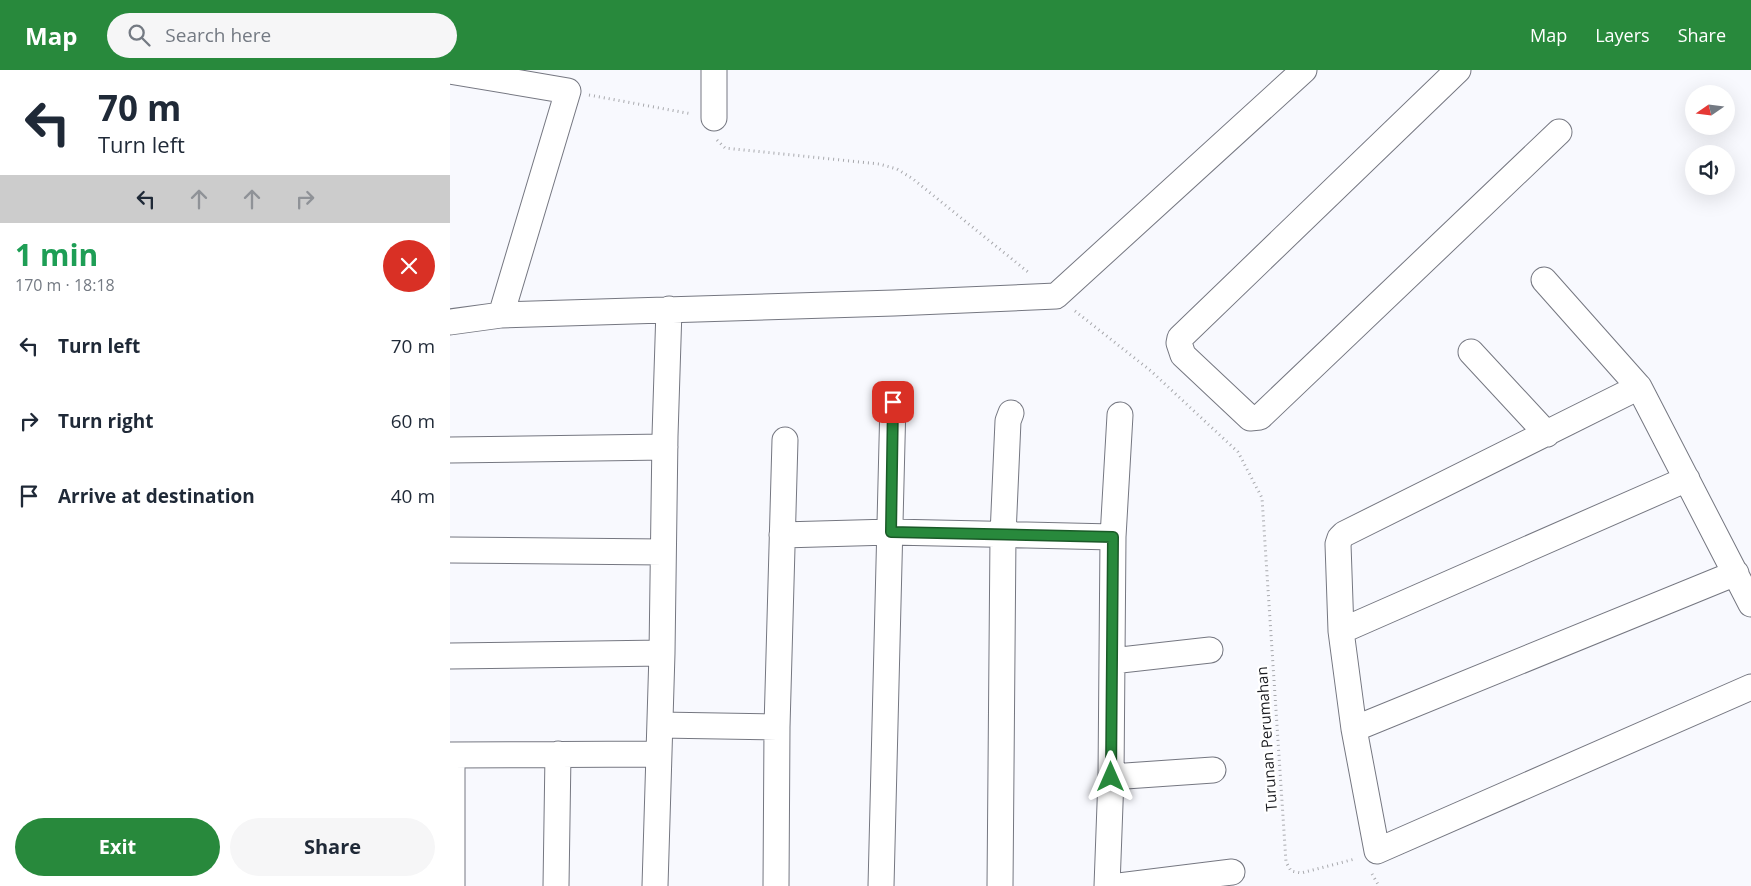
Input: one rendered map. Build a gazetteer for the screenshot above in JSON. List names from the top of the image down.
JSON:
{
  "streets": {
    "path": ["Turunan Perumahan"]
  },
  "north": "left",
  "page": {
    "header": "Map",
    "search": "Search here",
    "nav": ["Map", "Layers", "Share"],
    "turn": ["70 m", "Turn left"],
    "heading": ["1 min", "170 m · 18:18"],
    "list": [
      {
        "name": "Turn left",
        "value": "70 m"
      },
      {
        "name": "Turn right",
        "value": "60 m"
      },
      {
        "name": "Arrive at destination",
        "value": "40 m"
      }
    ],
    "buttons": ["Exit", "Share"]
  }
}
